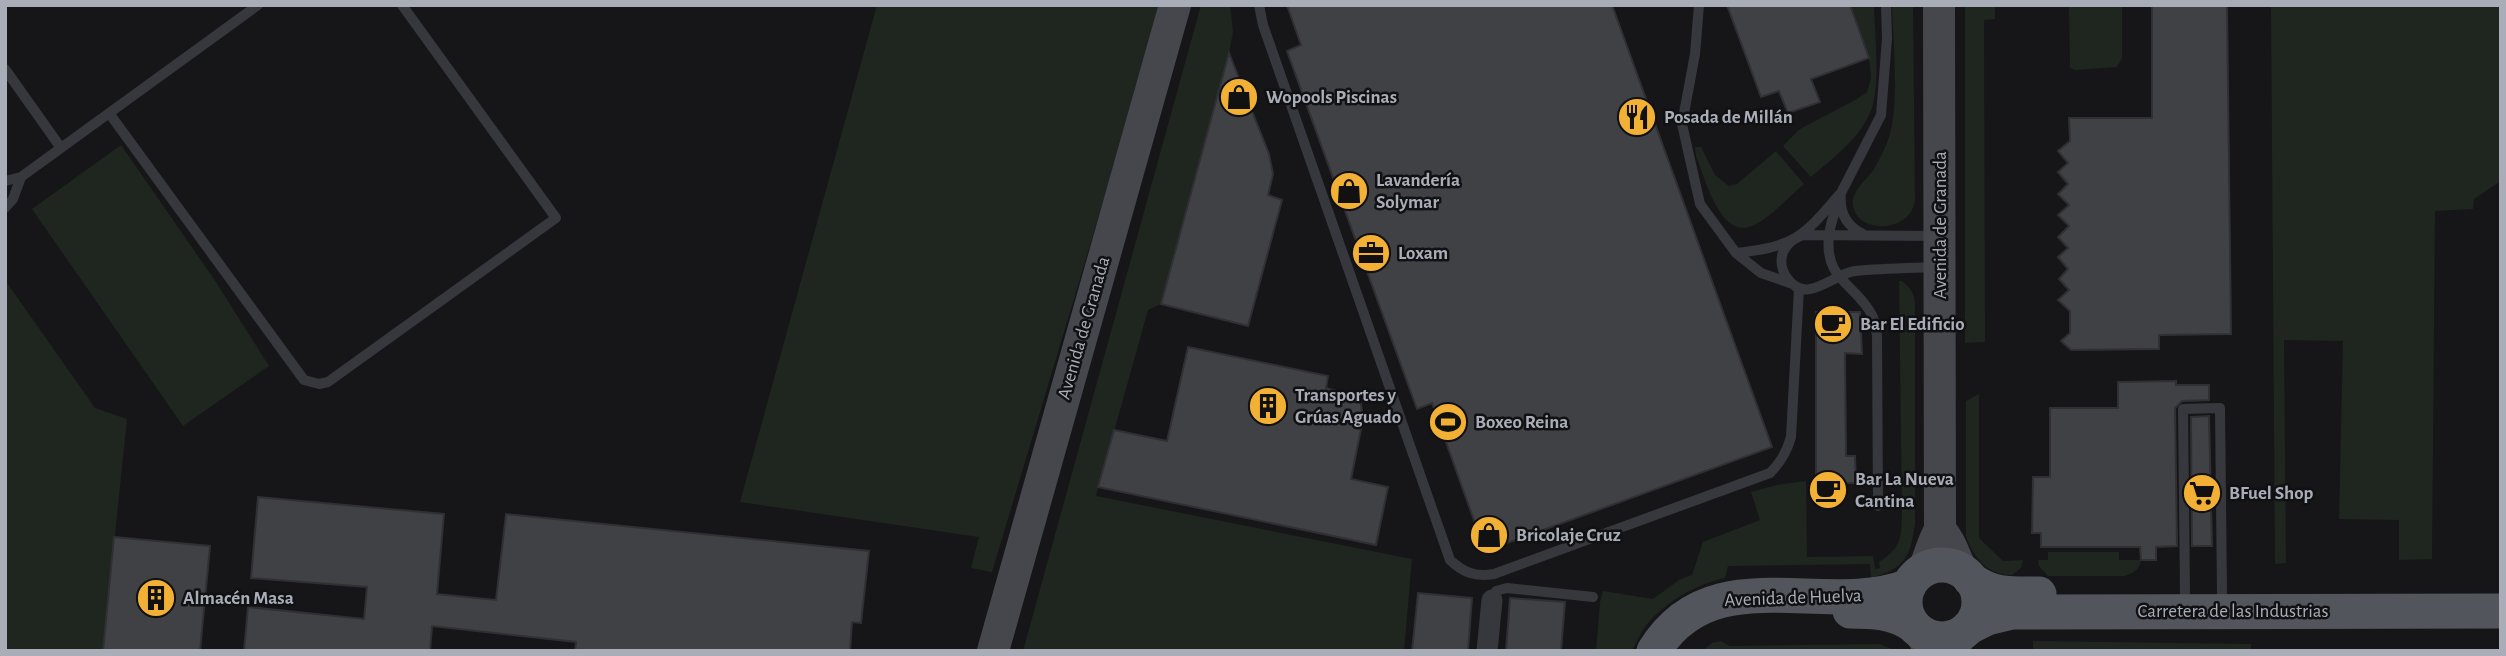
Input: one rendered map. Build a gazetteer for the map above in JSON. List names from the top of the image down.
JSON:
{
  "streets": {
    "main road": ["Avenida de Huelva", "Carretera de las Industrias"],
    "street": ["Avenida de Granada"]
  },
  "crossings": [
    ["Avenida de Granada", "Avenida de Huelva"],
    ["Avenida de Granada", "Carretera de las Industrias"],
    ["Avenida de Huelva", "Carretera de las Industrias"]
  ],
  "places": {
    "shop": ["Wopools Piscinas", "Lavandería Solymar", "Bricolaje Cruz"],
    "restaurant": ["Posada de Millán"],
    "office": ["Loxam"],
    "cafe": ["Bar El Edificio", "Bar La Nueva Cantina"],
    "building": ["Transportes y Grúas Aguado", "Almacén Masa"],
    "sports": ["Boxeo Reina"],
    "supermarket": ["BFuel Shop"]
  }
}
